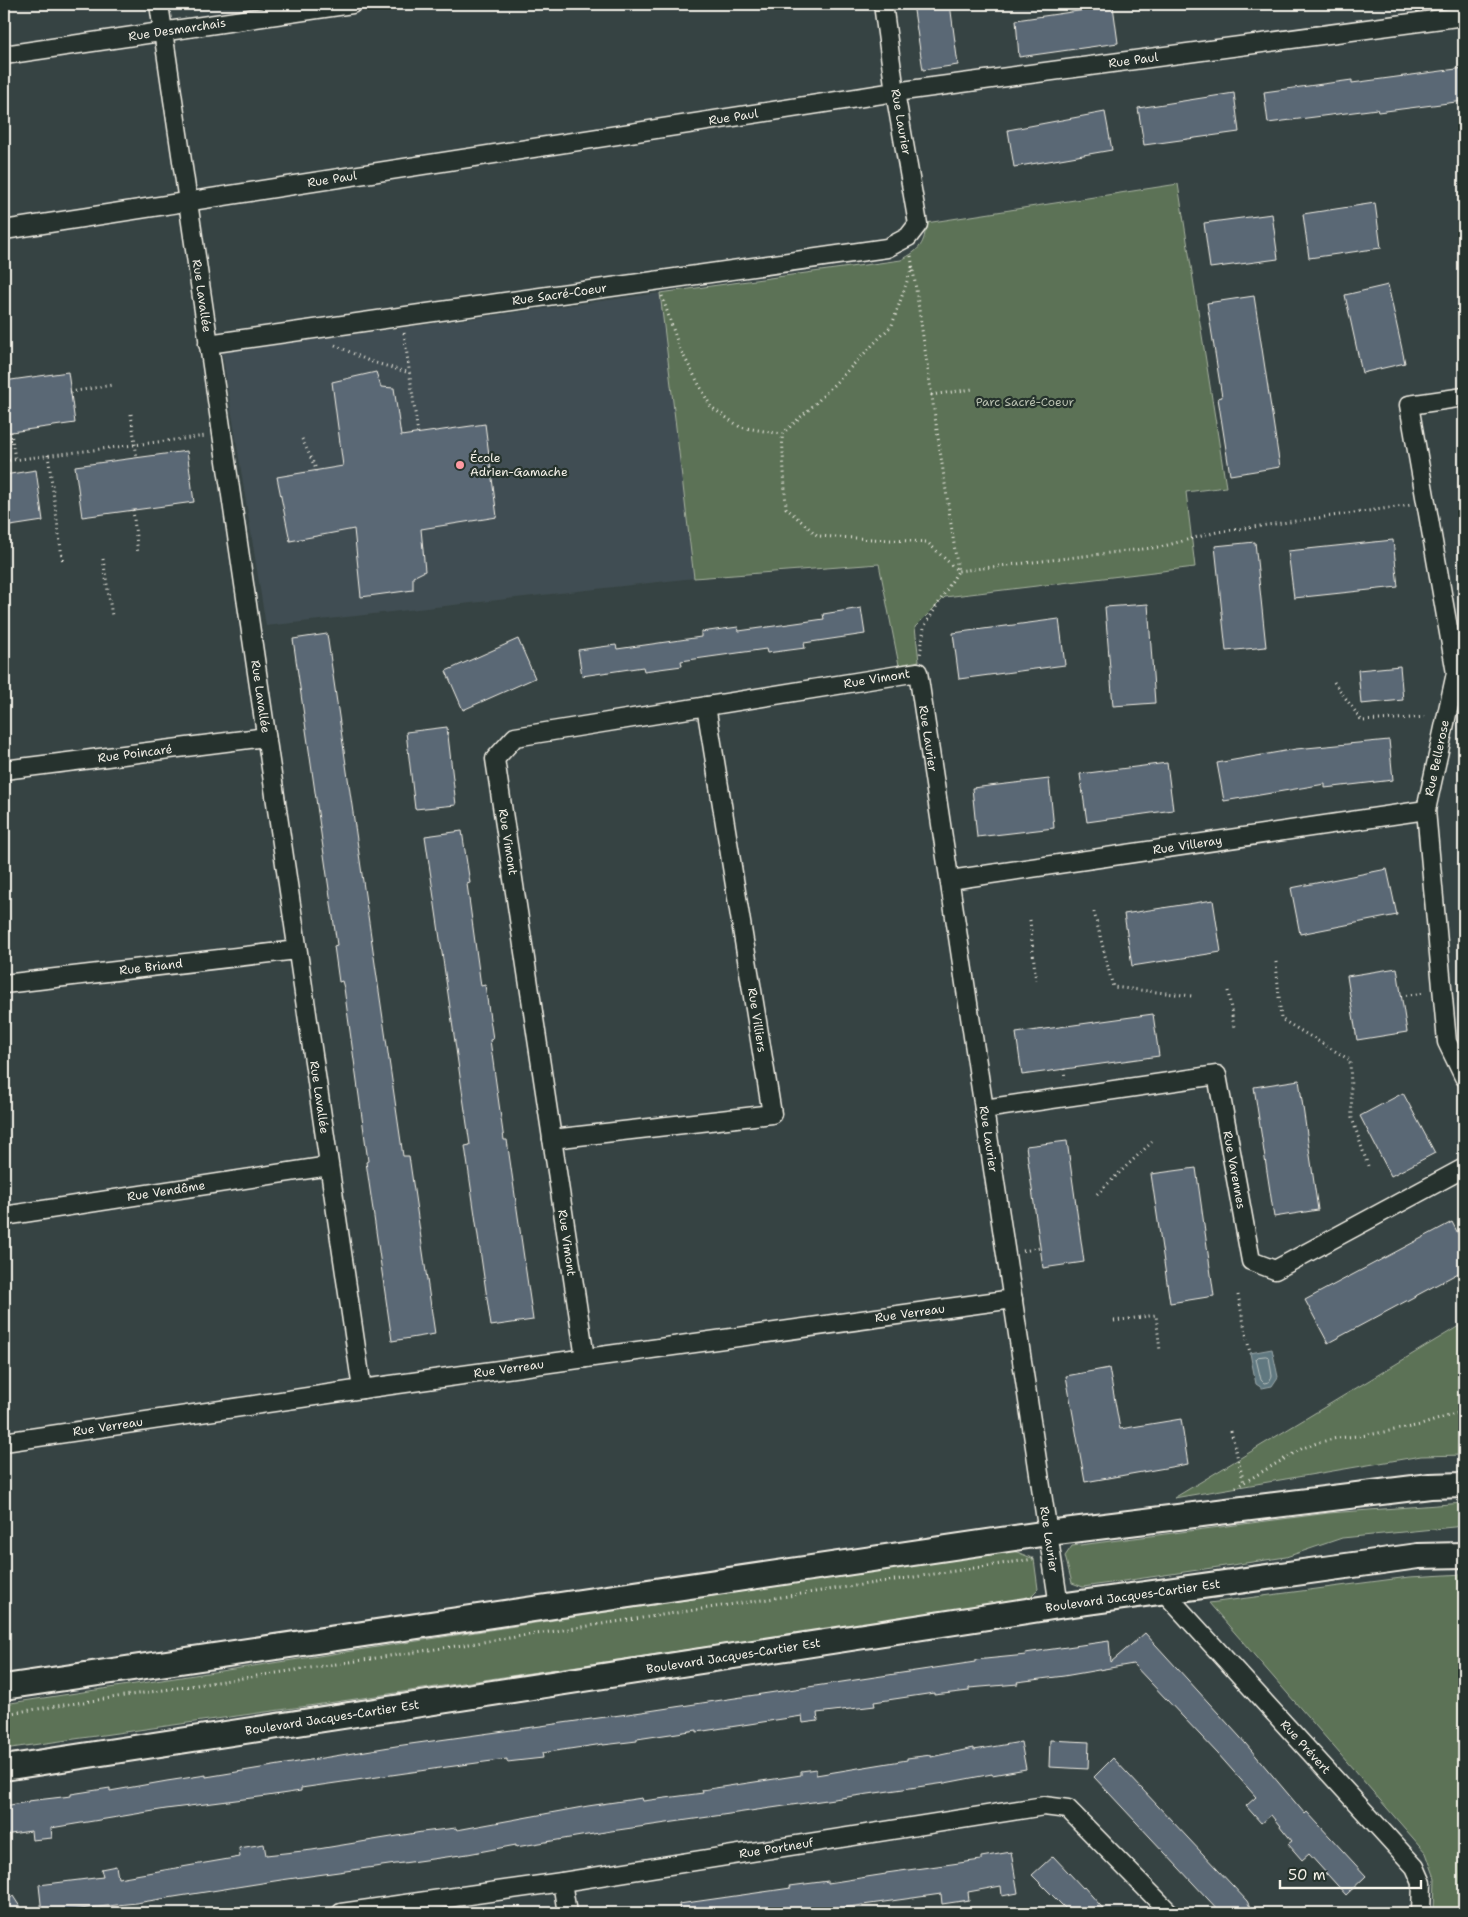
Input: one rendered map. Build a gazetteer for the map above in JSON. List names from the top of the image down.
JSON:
{
  "streets": {
    "main road": ["Boulevard Jacques-Cartier Est"],
    "street": [
      "Rue Desmarchais",
      "Rue Paul",
      "Rue Laurier",
      "Rue Lavallée",
      "Rue Sacré-Coeur",
      "Rue Vimont",
      "Rue Poincaré",
      "Rue Bellerose",
      "Rue Villeray",
      "Rue Briand",
      "Rue Villiers",
      "Rue Varennes",
      "Rue Vendôme",
      "Rue Verreau",
      "Rue Prévert",
      "Rue Portneuf"
    ]
  },
  "crossings": [
    ["Rue Desmarchais", "Rue Lavallée"],
    ["Rue Paul", "Rue Laurier"],
    ["Rue Paul", "Rue Lavallée"],
    ["Rue Laurier", "Rue Sacré-Coeur"],
    ["Rue Laurier", "Rue Vimont"],
    ["Rue Laurier", "Rue Villeray"],
    ["Rue Laurier", "Rue Varennes"],
    ["Rue Laurier", "Rue Verreau"],
    ["Rue Laurier", "Boulevard Jacques-Cartier Est"],
    ["Rue Lavallée", "Rue Sacré-Coeur"],
    ["Rue Lavallée", "Rue Poincaré"],
    ["Rue Lavallée", "Rue Briand"],
    ["Rue Lavallée", "Rue Vendôme"],
    ["Rue Lavallée", "Rue Verreau"],
    ["Rue Vimont", "Rue Villiers"],
    ["Rue Vimont", "Rue Verreau"],
    ["Rue Bellerose", "Rue Villeray"],
    ["Boulevard Jacques-Cartier Est", "Rue Prévert"]
  ],
  "parks": ["Parc Sacré-Coeur"],
  "places": ["École Adrien-Gamache"],
  "scale_bar": "50 m"
}
